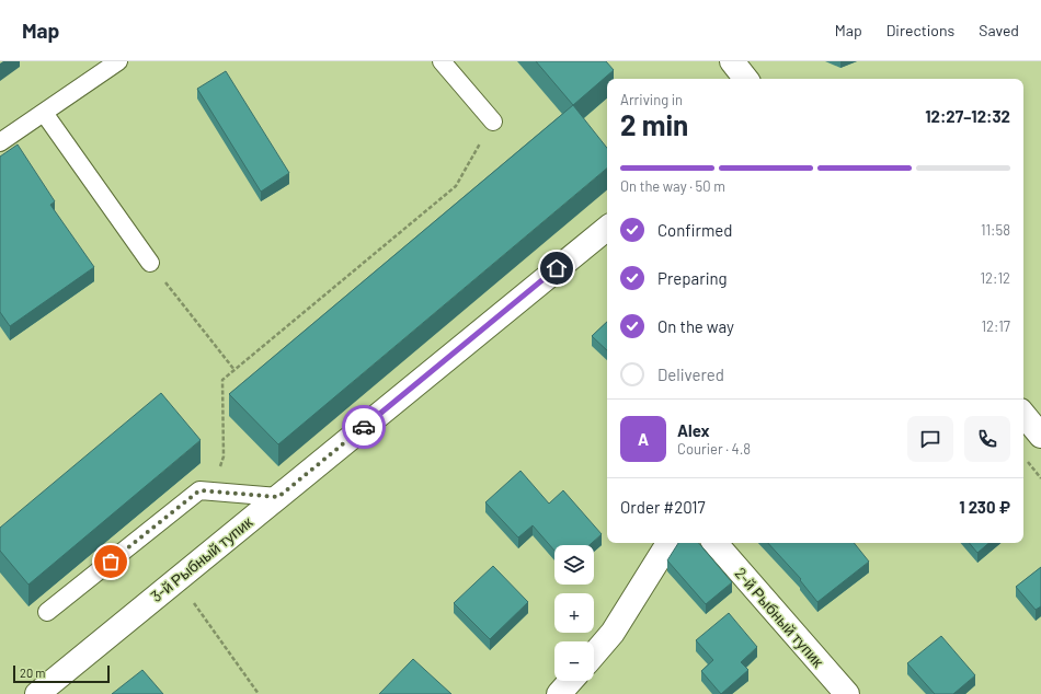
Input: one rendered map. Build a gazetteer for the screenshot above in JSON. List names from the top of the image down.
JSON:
{
  "streets": {
    "street": ["3-й Рыбный тупик", "2-й Рыбный тупик"]
  },
  "scale_bar": "20 m",
  "page": {
    "header": "Map",
    "nav": ["Map", "Directions", "Saved"],
    "heading": ["2 min", "Arriving in", "12:27–12:32"],
    "panel": [
      "Alex",
      "Courier · 4.8",
      "Order #2017",
      "1 230 ₽"
    ],
    "bar": "On the way · 50 m",
    "list": [
      ["Confirmed", "11:58"],
      ["Preparing", "12:12"],
      ["On the way", "12:17"],
      "Delivered"
    ],
    "round": "A",
    "map_buttons": ["+", "−"],
    "scale": "20 m"
  }
}
